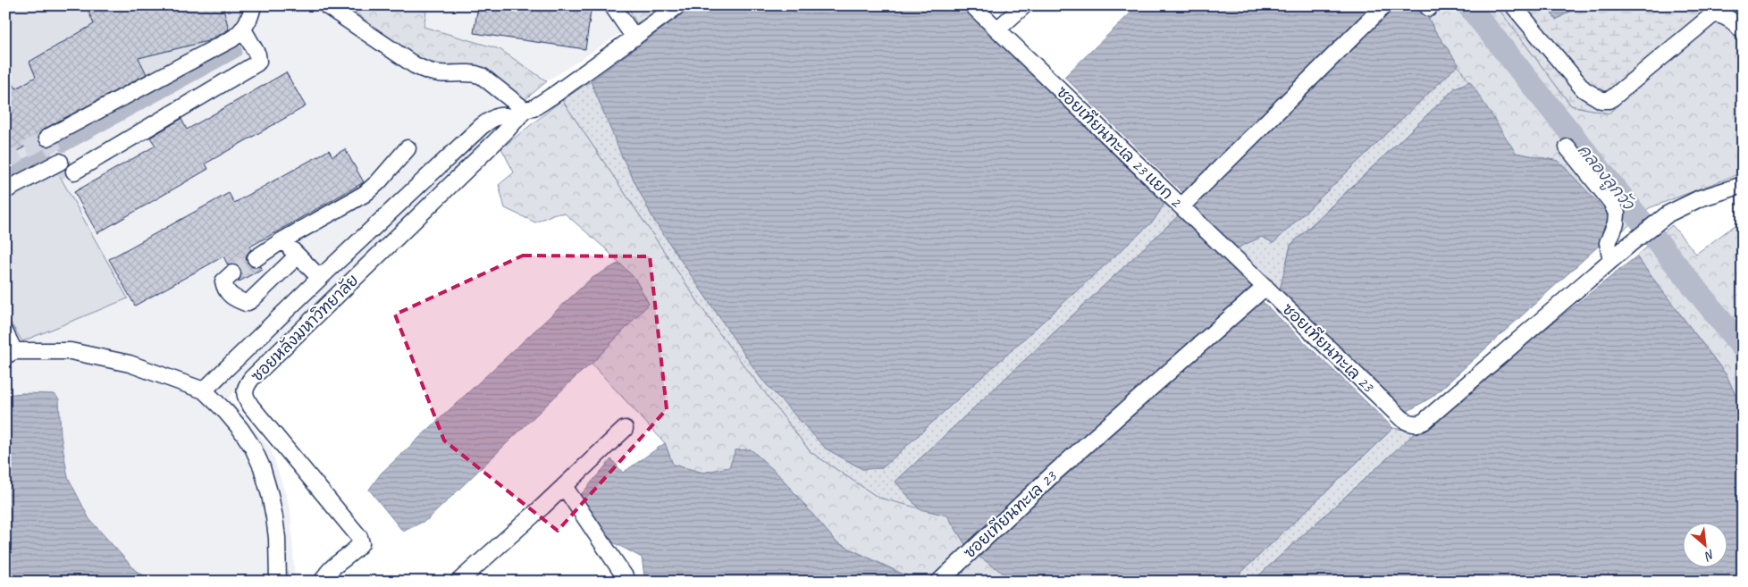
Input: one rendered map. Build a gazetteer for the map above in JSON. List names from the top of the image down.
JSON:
{
  "streets": {
    "street": ["ซอยเทียนทะเล 23 แยก 2", "ซอยหลังมหาวิทยาลัย", "ซอยเทียนทะเล 23"]
  },
  "crossings": [
    ["ซอยเทียนทะเล 23 แยก 2", "ซอยเทียนทะเล 23"]
  ],
  "water": ["คลองลูกวัว"],
  "north": "bottom right"
}
